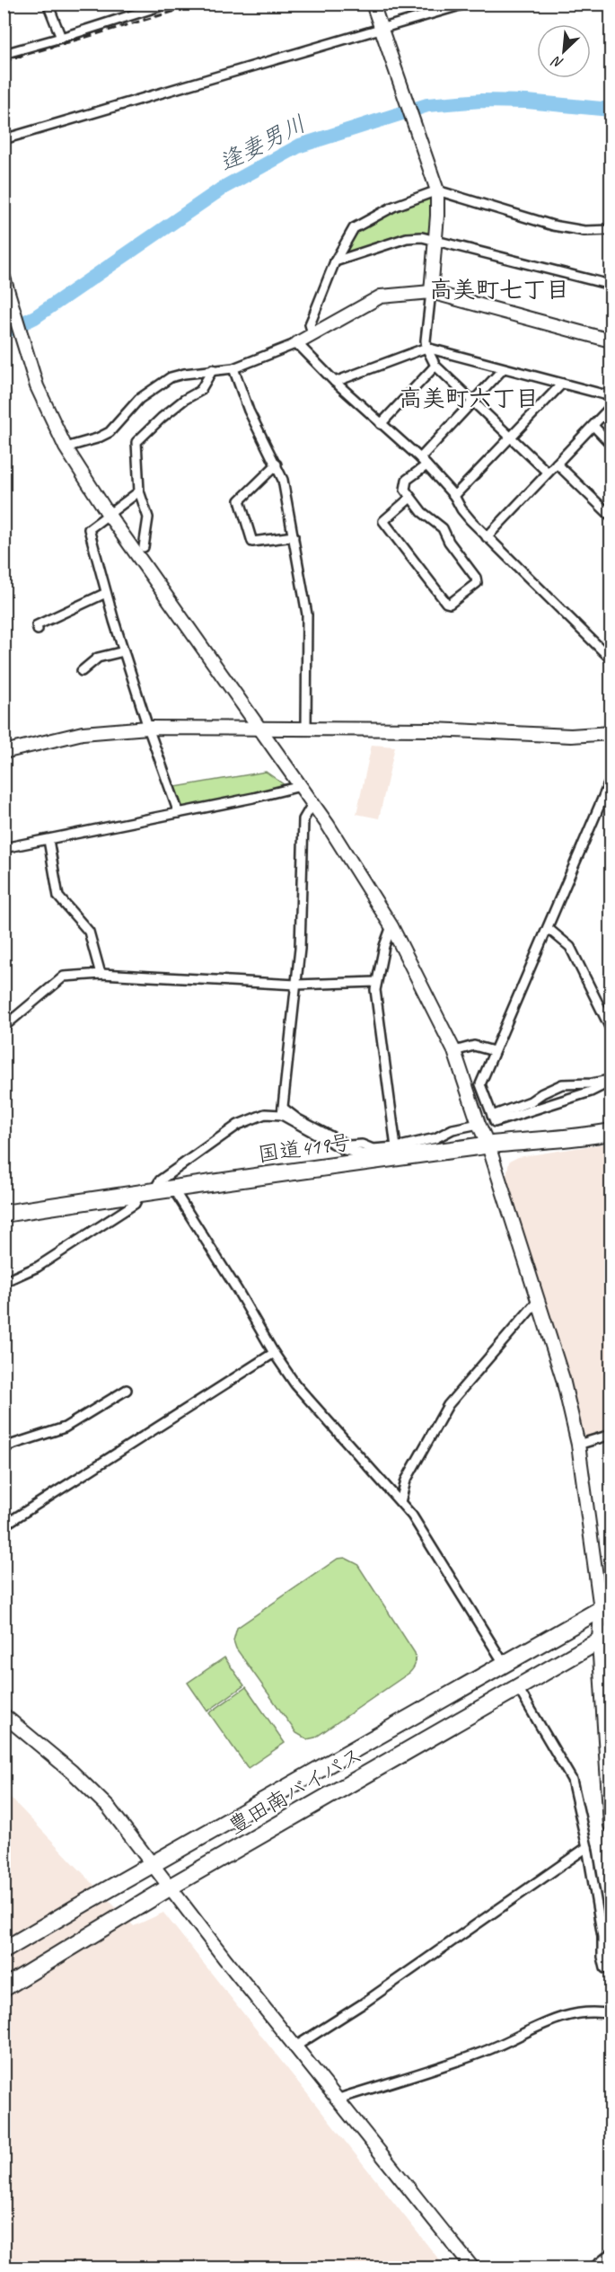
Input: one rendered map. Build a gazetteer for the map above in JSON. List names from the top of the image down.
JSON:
{
  "streets": {
    "highway": ["国道419号", "豊田南バイパス"]
  },
  "districts": ["高美町七丁目", "高美町六丁目"],
  "water": ["逢妻男川"],
  "north": "bottom left"
}
